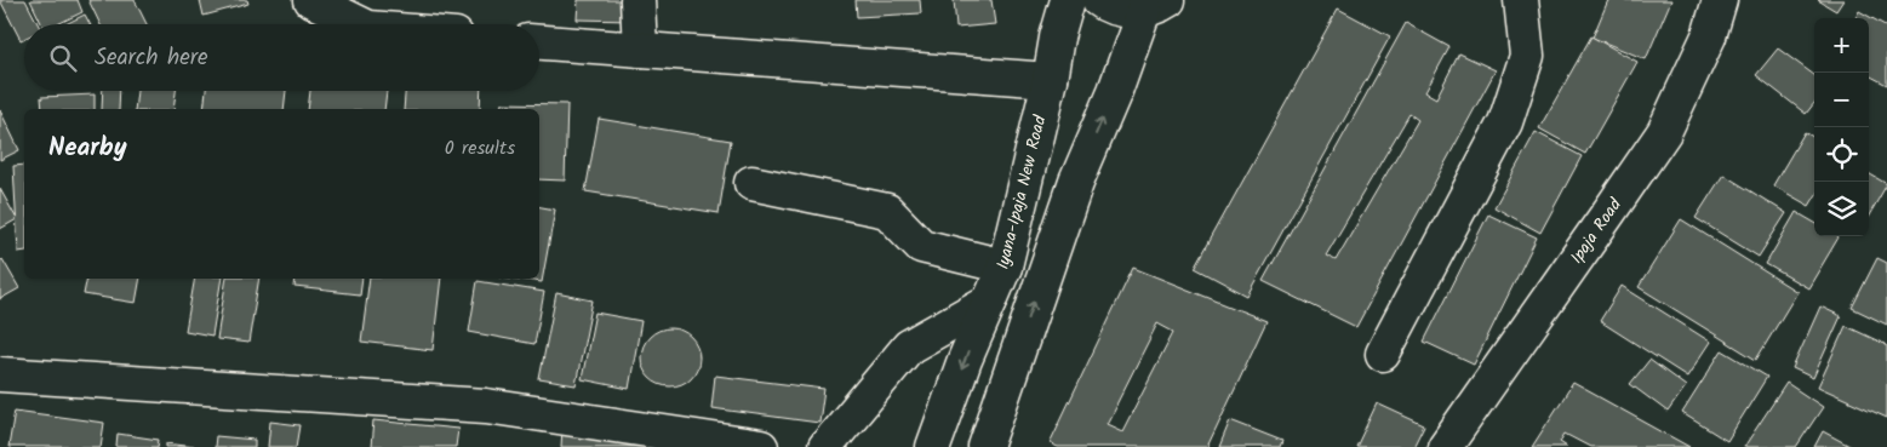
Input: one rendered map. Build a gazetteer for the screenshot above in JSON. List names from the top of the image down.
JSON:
{
  "streets": {
    "street": ["Iyana-Ipaja New Road", "Ipaja Road"]
  },
  "page": {
    "map_buttons": ["+", "−"],
    "search": "Search here",
    "heading": ["Nearby", "0 results"]
  }
}
